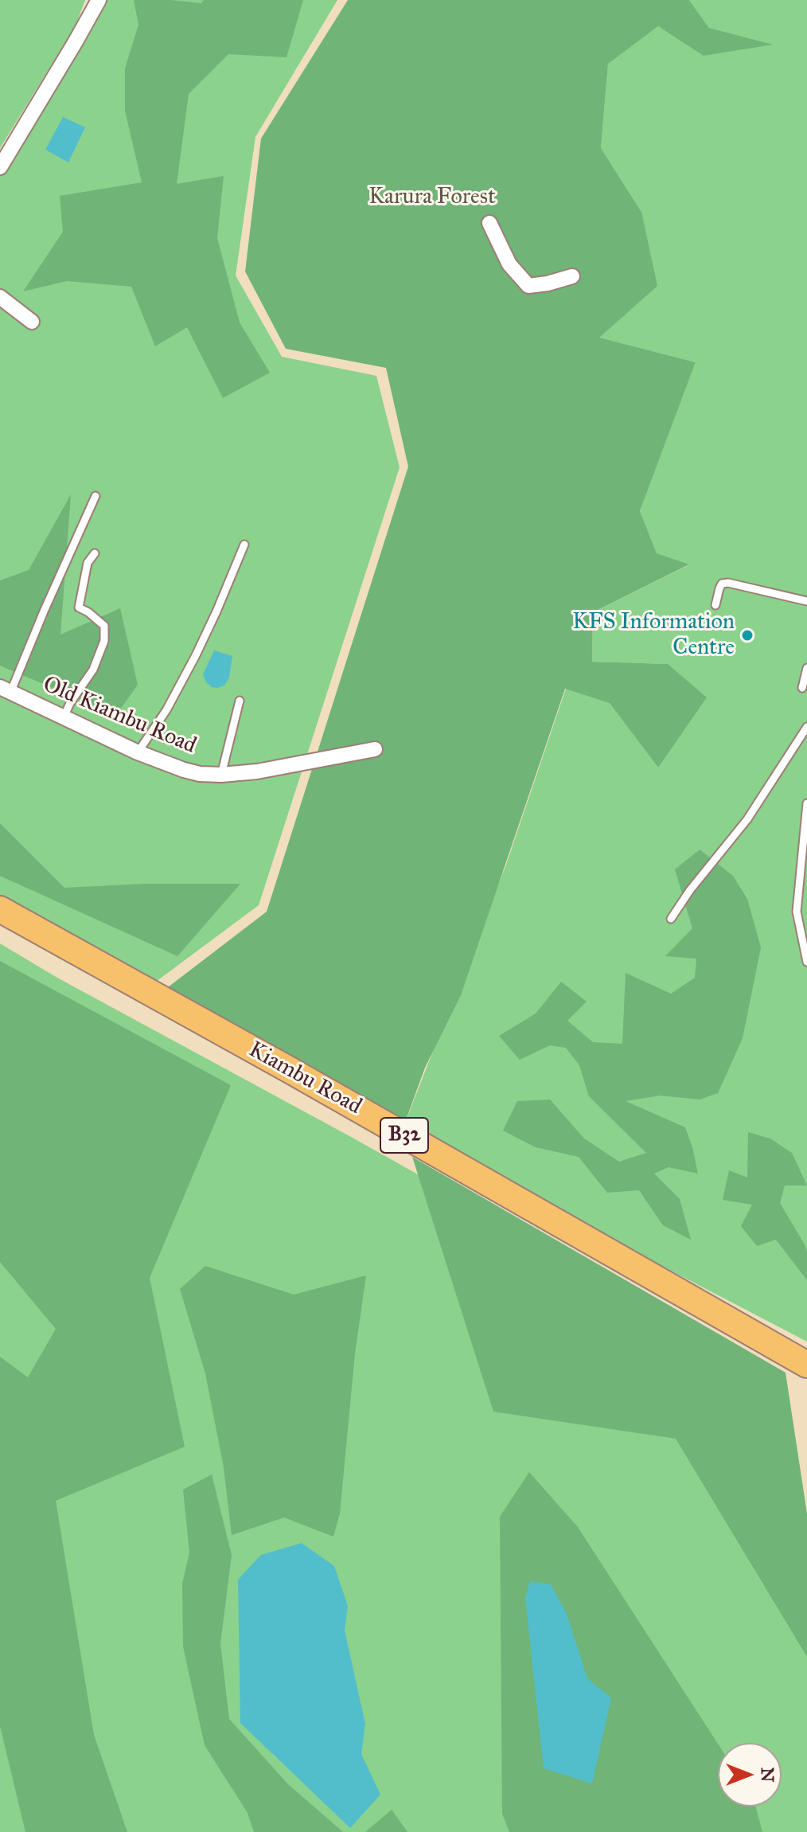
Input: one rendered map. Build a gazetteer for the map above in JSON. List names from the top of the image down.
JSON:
{
  "streets": {
    "highway": ["Kiambu Road", "B32"],
    "street": ["Old Kiambu Road"]
  },
  "parks": ["Karura Forest"],
  "places": ["KFS Information Centre"],
  "north": "right"
}
